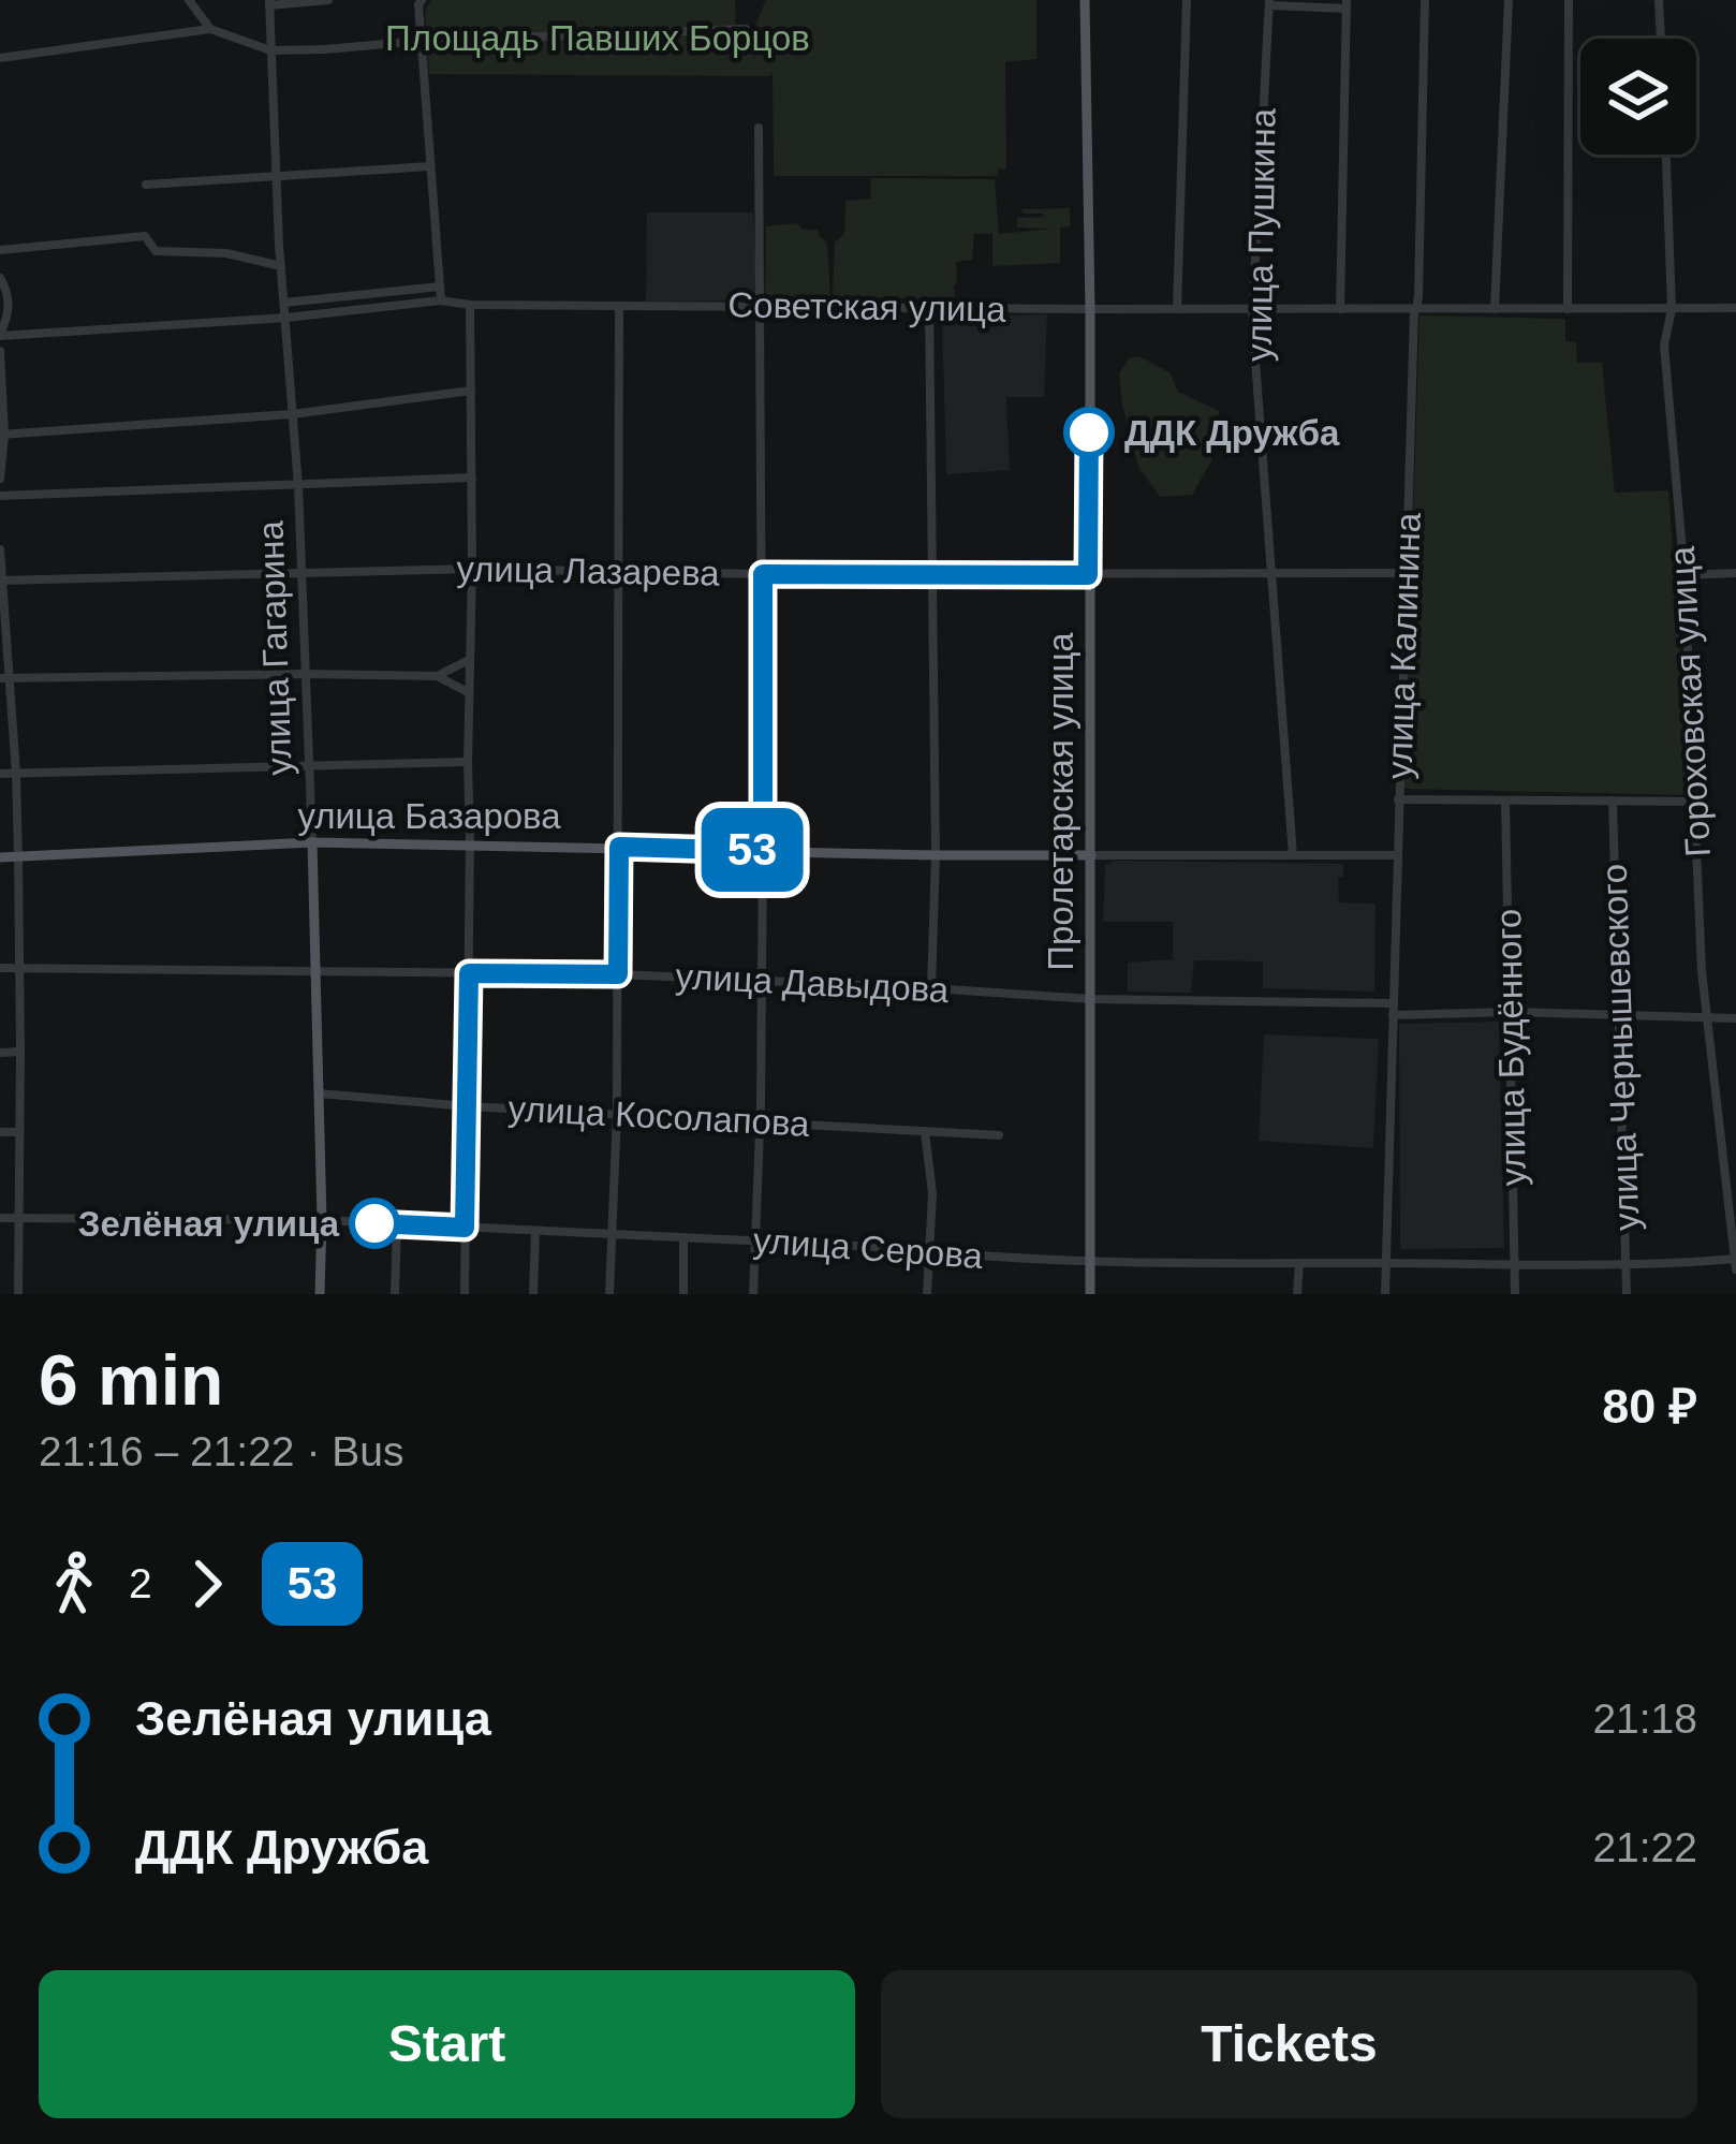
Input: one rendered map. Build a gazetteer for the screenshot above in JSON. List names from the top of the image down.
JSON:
{
  "streets": {
    "main road": ["улица Гагарина", "Пролетарская улица", "улица Базарова"],
    "street": [
      "улица Пушкина",
      "Советская улица",
      "улица Лазарева",
      "улица Калинина",
      "Гороховская улица",
      "улица Давыдова",
      "улица Будённого",
      "улица Чернышевского",
      "улица Косолапова",
      "улица Серова"
    ]
  },
  "crossings": [
    ["улица Пушкина", "Советская улица"],
    ["улица Пушкина", "улица Лазарева"],
    ["Советская улица", "улица Калинина"],
    ["Советская улица", "улица Гагарина"],
    ["Советская улица", "Гороховская улица"],
    ["Советская улица", "Пролетарская улица"],
    ["улица Лазарева", "улица Калинина"],
    ["улица Лазарева", "улица Гагарина"],
    ["улица Лазарева", "Пролетарская улица"],
    ["улица Калинина", "улица Давыдова"],
    ["улица Калинина", "улица Серова"],
    ["улица Гагарина", "улица Базарова"],
    ["улица Гагарина", "улица Давыдова"],
    ["улица Гагарина", "улица Косолапова"],
    ["улица Гагарина", "улица Серова"],
    ["Гороховская улица", "улица Давыдова"],
    ["Гороховская улица", "улица Серова"],
    ["Пролетарская улица", "улица Базарова"],
    ["Пролетарская улица", "улица Давыдова"],
    ["Пролетарская улица", "улица Серова"],
    ["улица Давыдова", "улица Будённого"],
    ["улица Давыдова", "улица Чернышевского"],
    ["улица Будённого", "улица Серова"],
    ["улица Чернышевского", "улица Серова"]
  ],
  "parks": ["Площадь Павших Борцов"],
  "places": ["ДДК Дружба", "Зелёная улица"],
  "lines": ["bus line 53"],
  "page": {
    "on_map": "53",
    "heading": ["6 min", "21:16 – 21:22 · Bus", "80 ₽"],
    "legs": ["2", "53"],
    "list": [
      {
        "name": "Зелёная улица",
        "value": "21:18"
      },
      {
        "name": "ДДК Дружба",
        "value": "21:22"
      }
    ],
    "buttons": ["Start", "Tickets"]
  }
}
